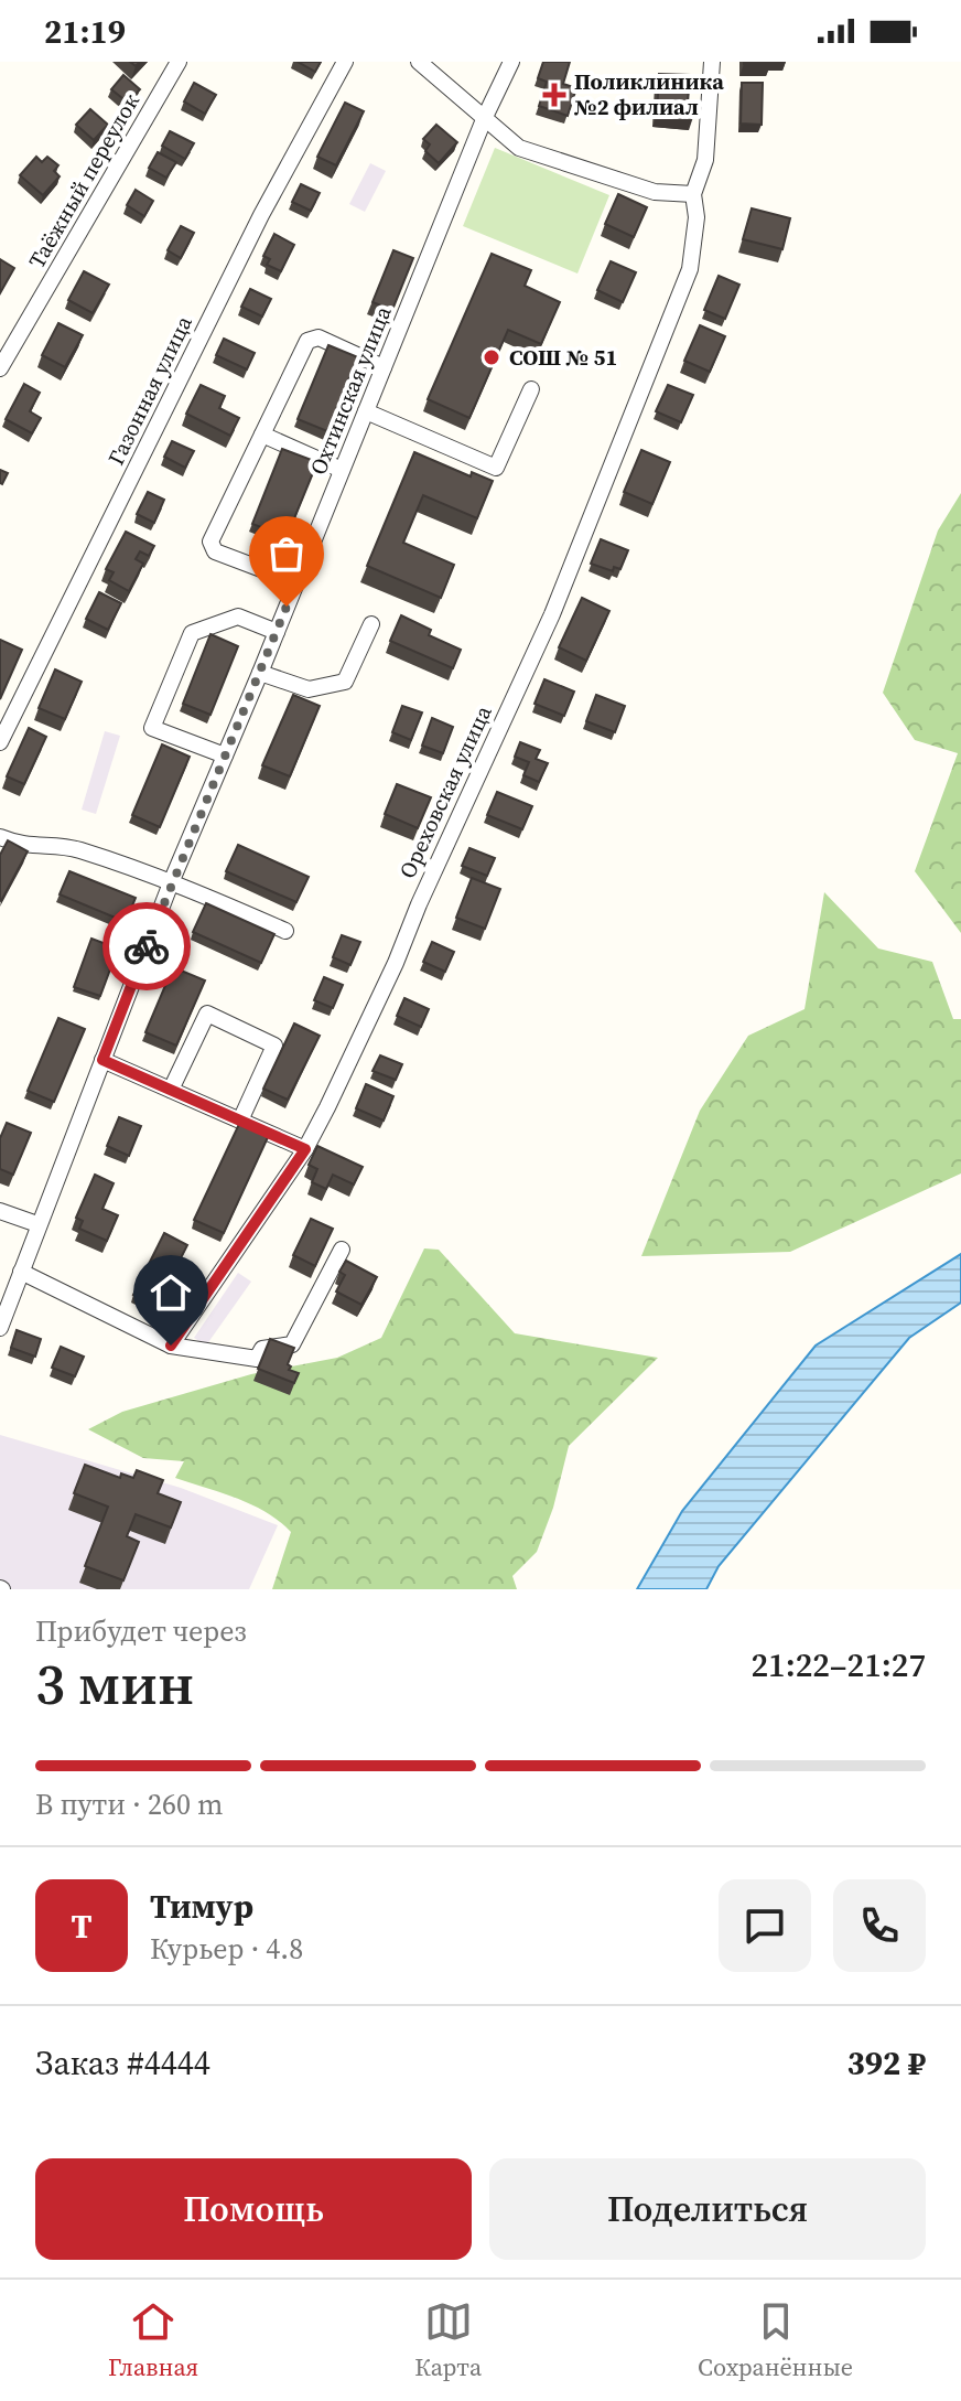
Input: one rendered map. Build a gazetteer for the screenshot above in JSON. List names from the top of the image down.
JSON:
{
  "streets": {
    "street": [
      "Таёжный переулок",
      "Газонная улица",
      "Охтинская улица",
      "Ореховская улица"
    ]
  },
  "places": {
    "health": ["Поликлиника №2 филиал"],
    "other": ["СОШ № 51"]
  },
  "page": {
    "status": "21:19",
    "heading": ["3 мин", "Прибудет через", "21:22–21:27"],
    "panel": [
      "Тимур",
      "Курьер · 4.8",
      "Заказ #4444",
      "392 ₽"
    ],
    "bar": "В пути · 260 m",
    "round": "Т",
    "buttons": ["Помощь", "Поделиться"],
    "tabs": ["Главная", "Карта", "Сохранённые"]
  }
}
